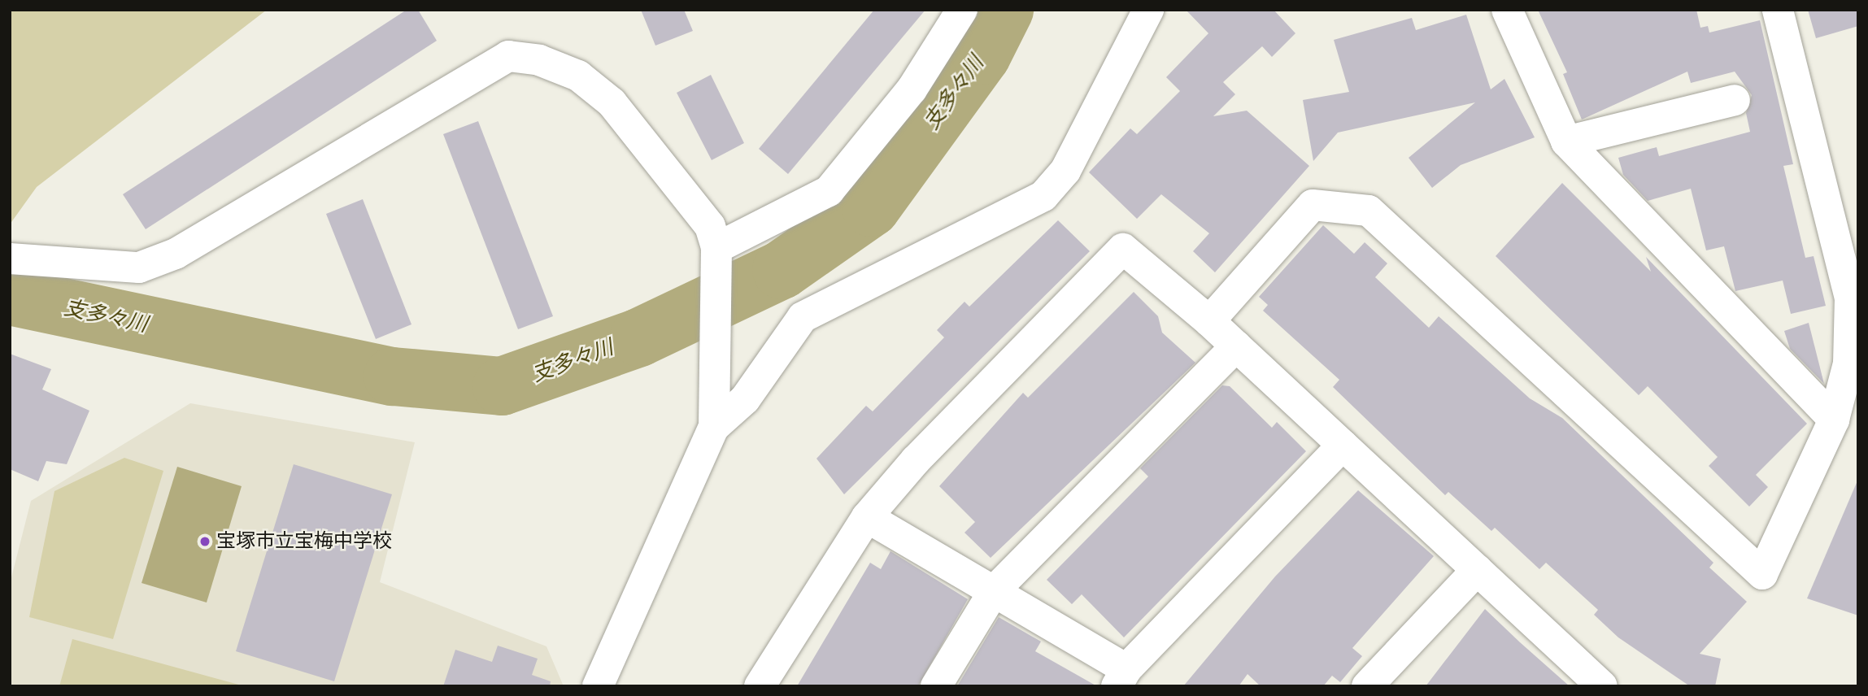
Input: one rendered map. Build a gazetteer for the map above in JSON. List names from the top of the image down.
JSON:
{
  "water": ["支多々川"],
  "places": ["宝塚市立宝梅中学校"]
}
